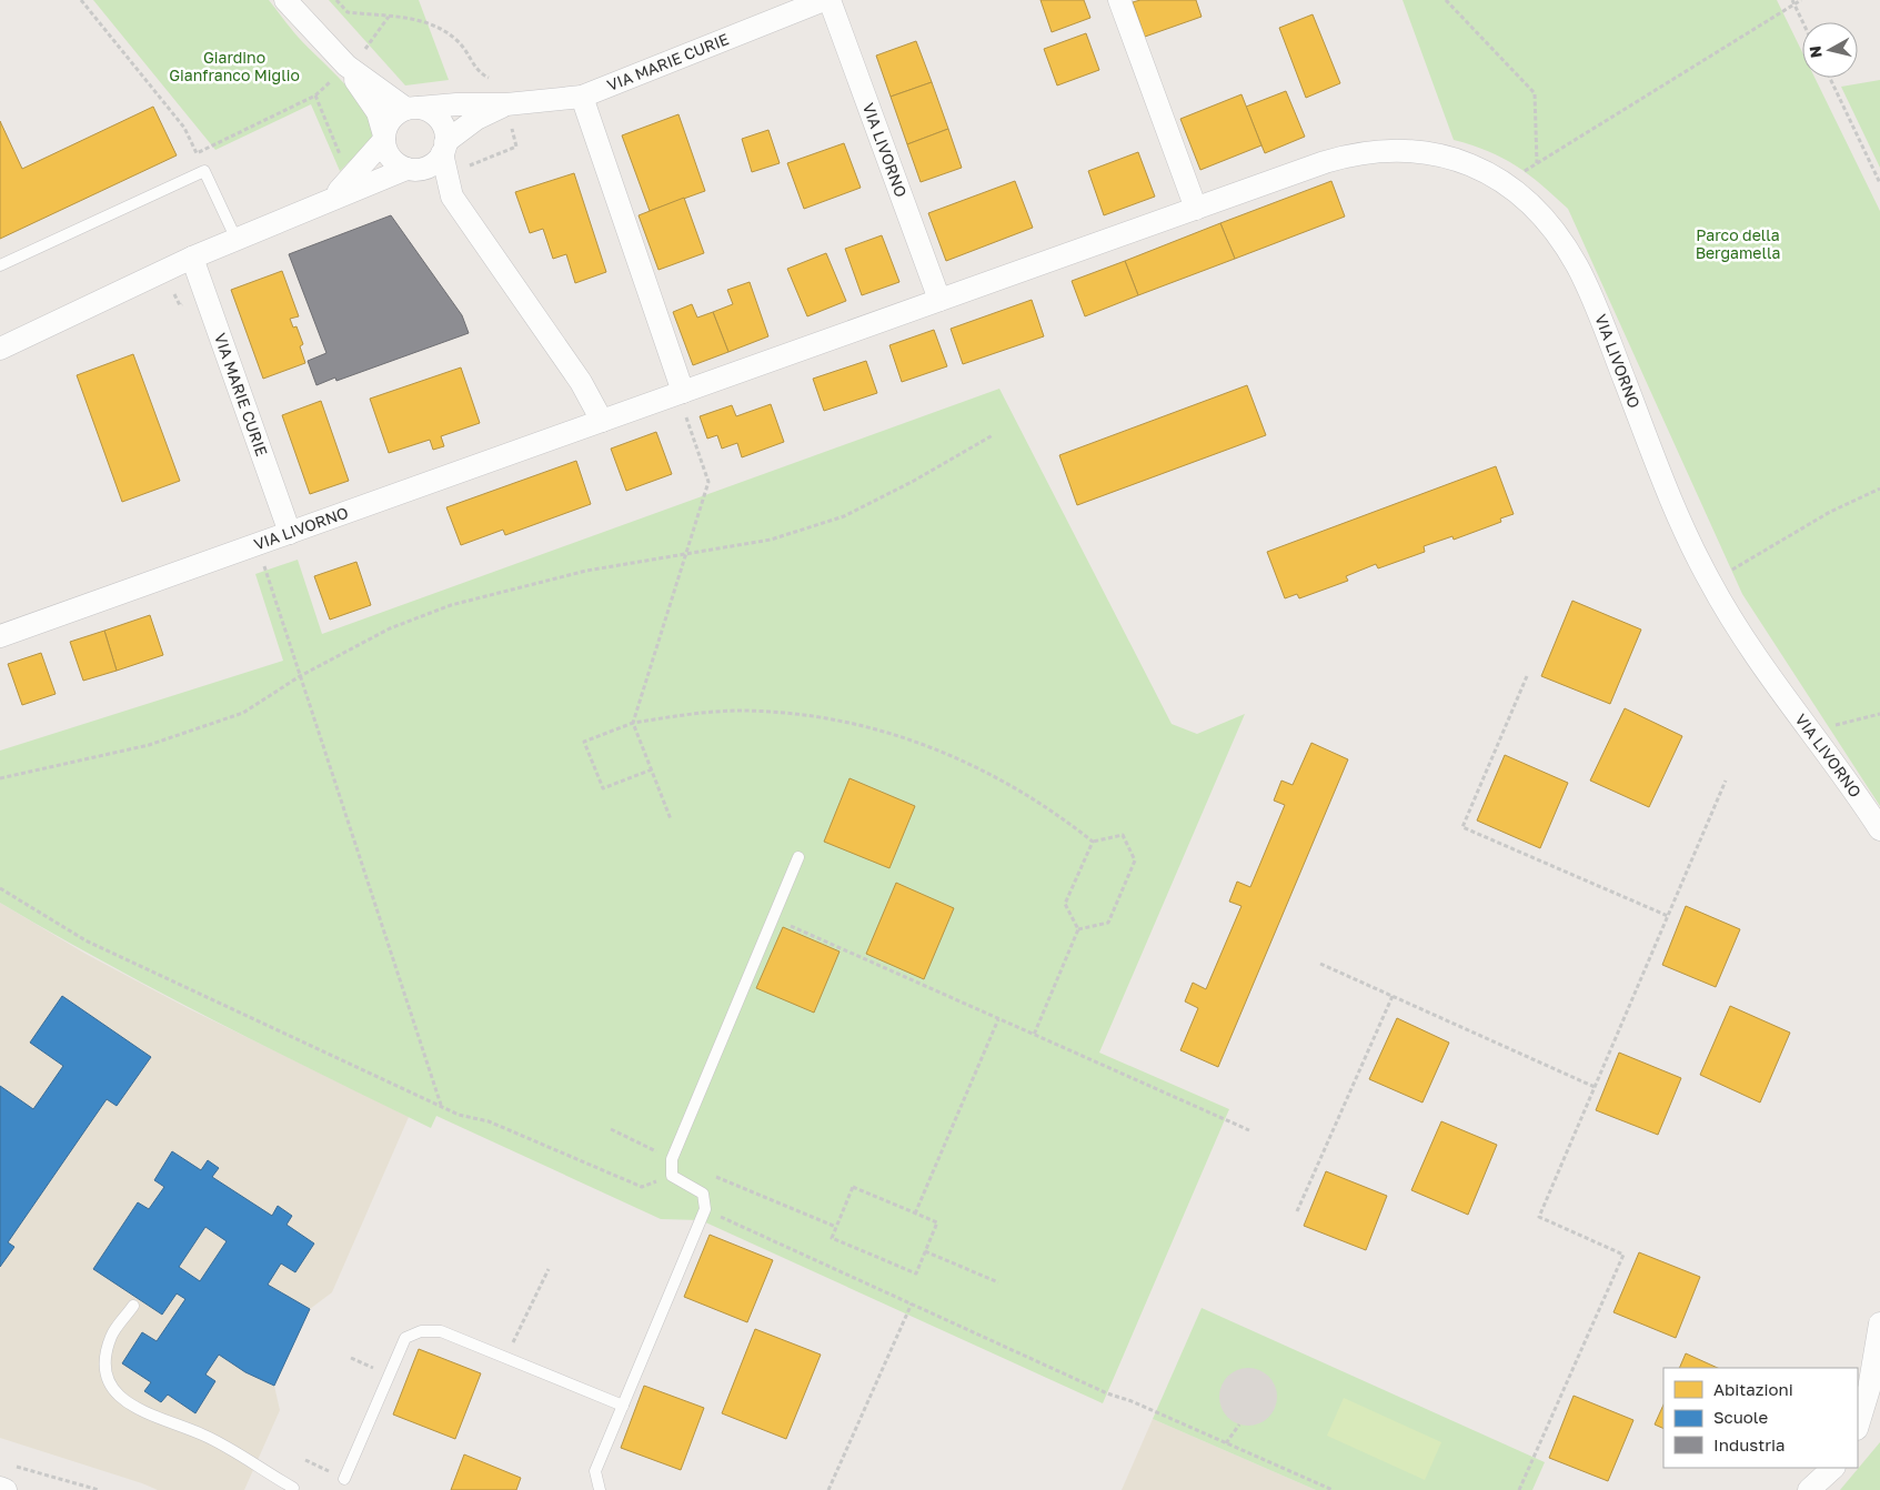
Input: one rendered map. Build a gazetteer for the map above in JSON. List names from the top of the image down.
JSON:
{
  "streets": {
    "street": ["VIA MARIE CURIE", "VIA LIVORNO"]
  },
  "crossings": [
    ["VIA MARIE CURIE", "VIA LIVORNO"]
  ],
  "parks": ["Giardino Gianfranco Miglio", "Parco della Bergamella"],
  "legend": ["Abitazioni", "Scuole", "Industria"],
  "north": "left"
}
